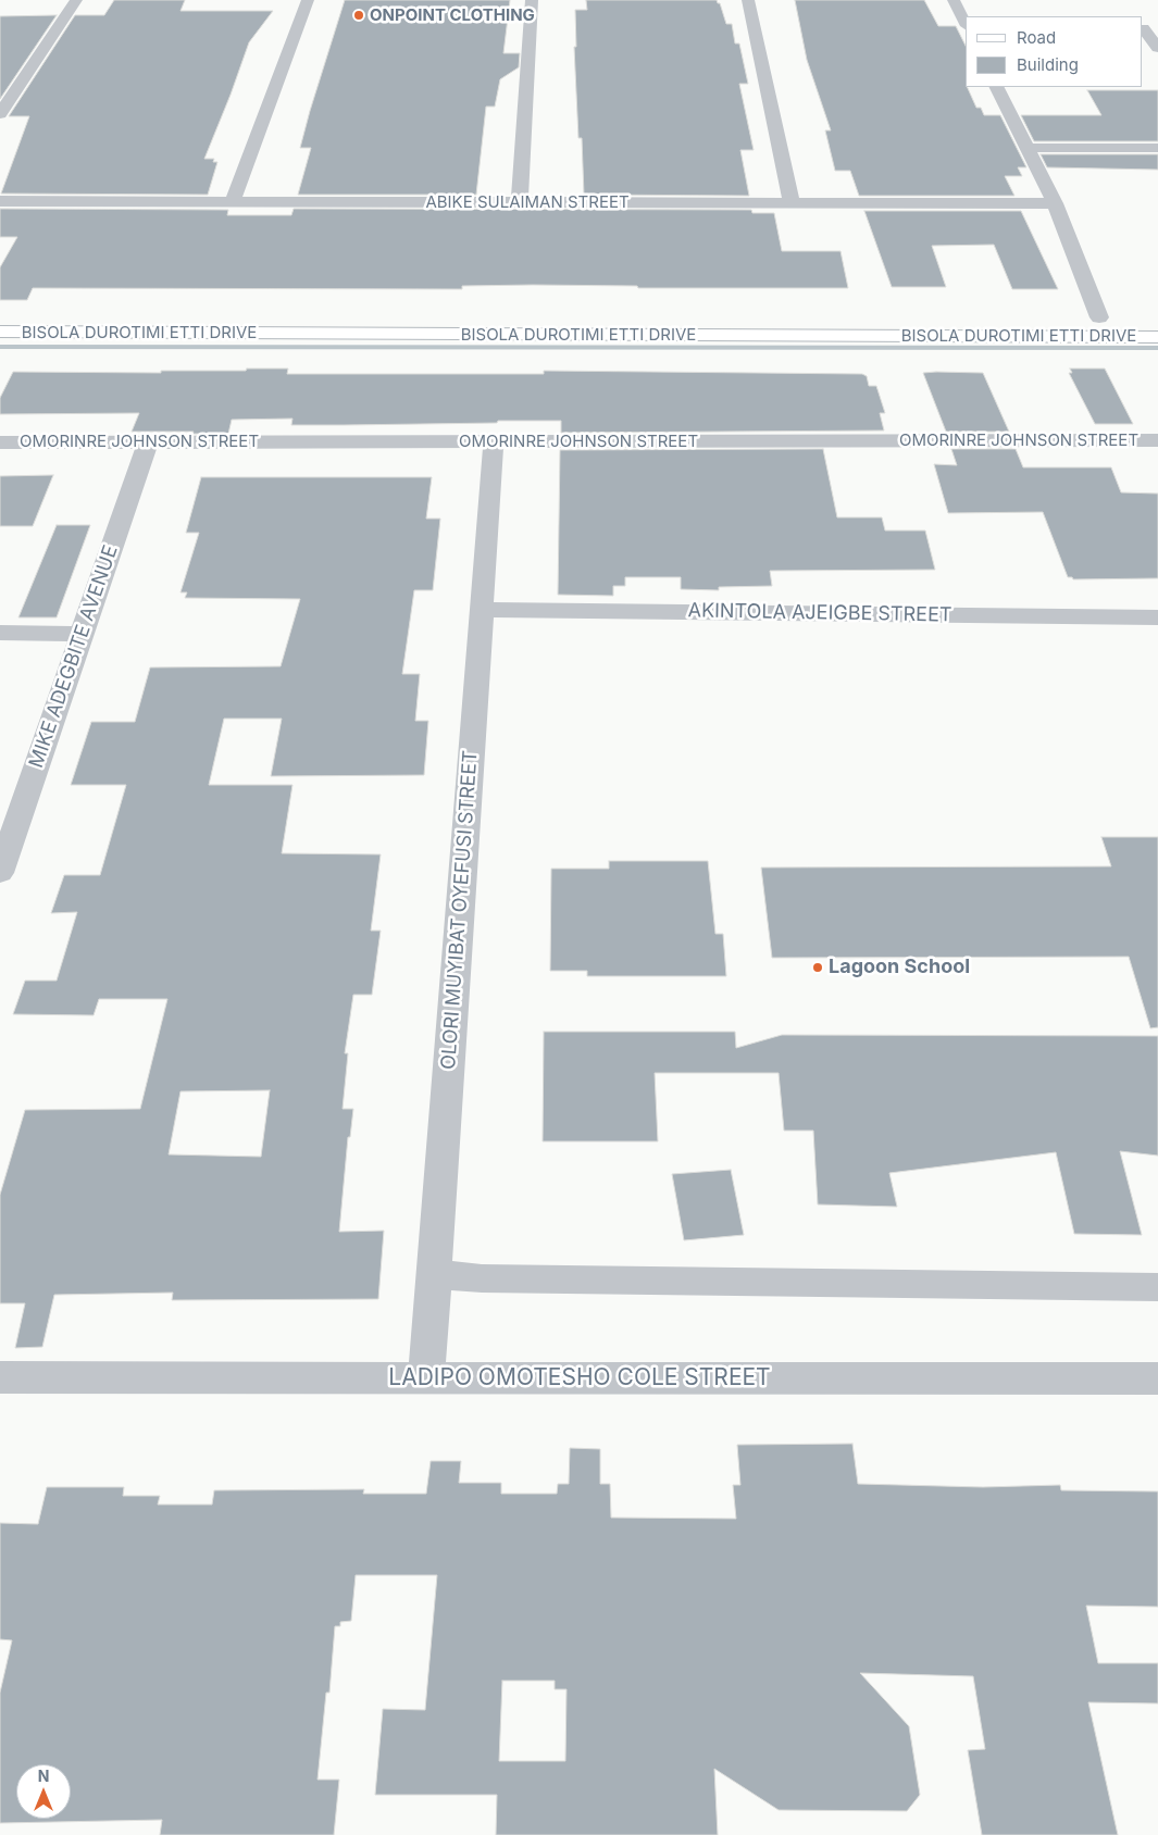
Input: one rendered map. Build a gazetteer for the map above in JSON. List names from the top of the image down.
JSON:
{
  "streets": {
    "main road": ["BISOLA DUROTIMI ETTI DRIVE"],
    "street": [
      "ABIKE SULAIMAN STREET",
      "OMORINRE JOHNSON STREET",
      "AKINTOLA AJEIGBE STREET",
      "MIKE ADEGBITE AVENUE",
      "OLORI MUYIBAT OYEFUSI STREET",
      "LADIPO OMOTESHO COLE STREET"
    ]
  },
  "crossings": [
    ["OMORINRE JOHNSON STREET", "MIKE ADEGBITE AVENUE"],
    ["OMORINRE JOHNSON STREET", "OLORI MUYIBAT OYEFUSI STREET"],
    ["AKINTOLA AJEIGBE STREET", "OLORI MUYIBAT OYEFUSI STREET"],
    ["OLORI MUYIBAT OYEFUSI STREET", "LADIPO OMOTESHO COLE STREET"]
  ],
  "places": ["ONPOINT CLOTHING", "Lagoon School"],
  "legend": ["Road", "Building"],
  "north": "top"
}
